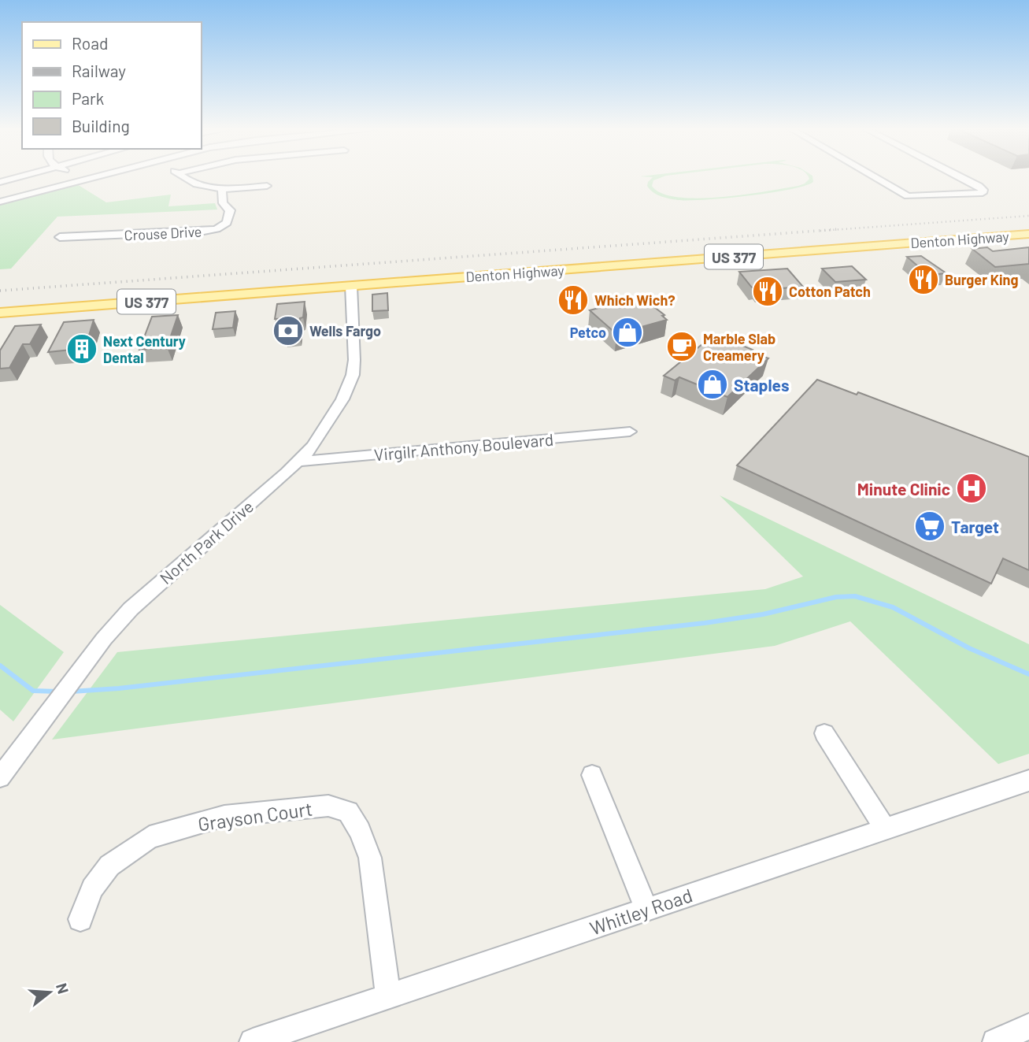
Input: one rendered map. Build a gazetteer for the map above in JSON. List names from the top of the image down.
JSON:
{
  "streets": {
    "main road": ["Denton Highway", "US 377"],
    "street": [
      "Crouse Drive",
      "Virgilr Anthony Boulevard",
      "North Park Drive",
      "Grayson Court",
      "Whitley Road"
    ]
  },
  "crossings": [
    ["Denton Highway", "North Park Drive"],
    ["Virgilr Anthony Boulevard", "North Park Drive"],
    ["Grayson Court", "Whitley Road"]
  ],
  "places": {
    "restaurant": ["Burger King", "Cotton Patch", "Which Wich?"],
    "bank": ["Wells Fargo"],
    "shop": ["Petco", "Staples"],
    "cafe": ["Marble Slab Creamery"],
    "building": ["Next Century Dental"],
    "hospital": ["Minute Clinic"],
    "supermarket": ["Target"]
  },
  "legend": [
    "Road",
    "Railway",
    "Park",
    "Building"
  ],
  "north": "right"
}
